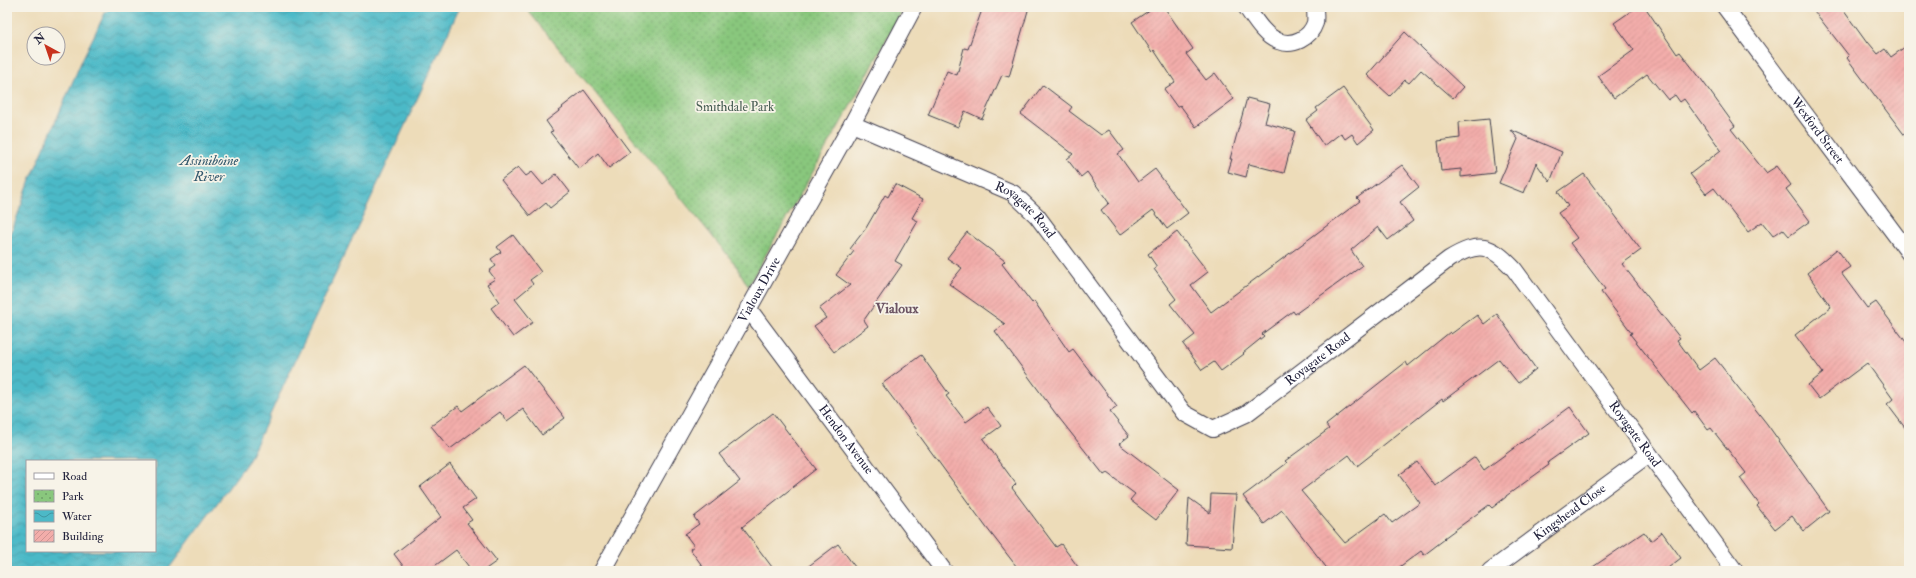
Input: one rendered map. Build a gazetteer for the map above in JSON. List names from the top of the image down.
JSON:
{
  "streets": {
    "street": [
      "Wexford Street",
      "Royagate Road",
      "Vialoux Drive",
      "Hendon Avenue",
      "Kingshead Close"
    ]
  },
  "crossings": [
    ["Royagate Road", "Vialoux Drive"],
    ["Royagate Road", "Kingshead Close"],
    ["Vialoux Drive", "Hendon Avenue"]
  ],
  "districts": ["Vialoux"],
  "water": ["Assiniboine River"],
  "parks": ["Smithdale Park"],
  "legend": [
    "Road",
    "Park",
    "Water",
    "Building"
  ],
  "north": "top left"
}
